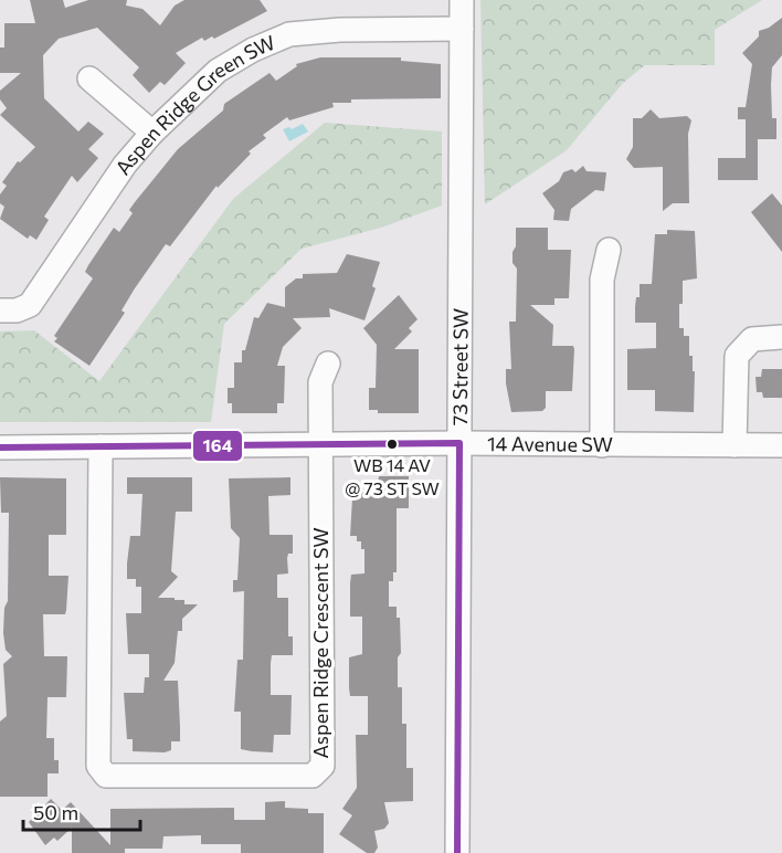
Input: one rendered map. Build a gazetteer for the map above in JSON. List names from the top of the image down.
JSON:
{
  "streets": {
    "street": [
      "Aspen Ridge Green SW",
      "73 Street SW",
      "14 Avenue SW",
      "Aspen Ridge Crescent SW"
    ]
  },
  "crossings": [
    ["Aspen Ridge Green SW", "73 Street SW"],
    ["73 Street SW", "14 Avenue SW"],
    ["14 Avenue SW", "Aspen Ridge Crescent SW"]
  ],
  "places": ["WB 14 AV @ 73 ST SW"],
  "lines": ["transit line 164"],
  "scale_bar": "50 m"
}
